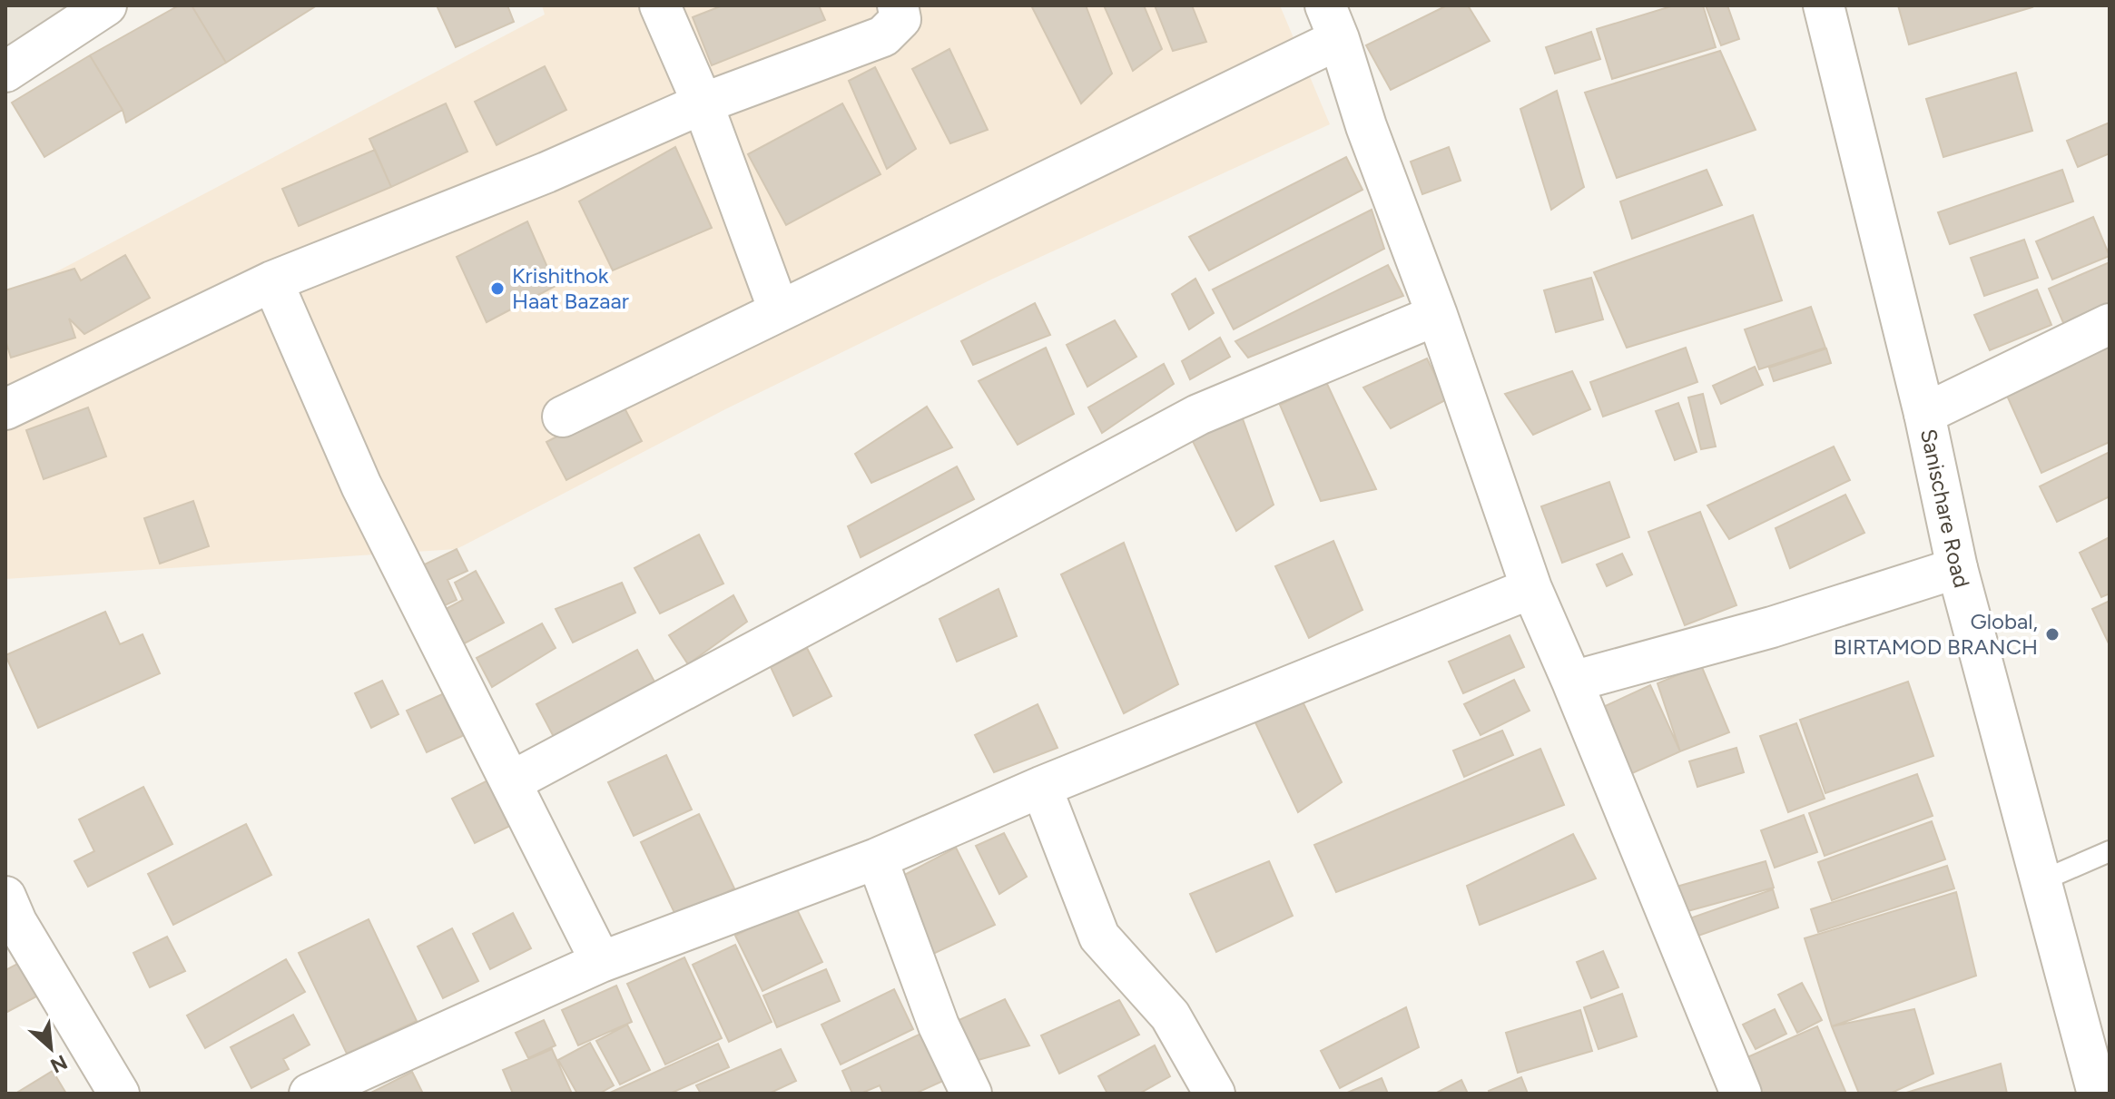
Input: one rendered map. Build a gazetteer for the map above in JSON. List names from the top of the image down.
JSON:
{
  "streets": {
    "street": ["Sanischare Road"]
  },
  "places": ["Krishithok Haat Bazaar", "Global, BIRTAMOD BRANCH"],
  "north": "bottom right"
}
